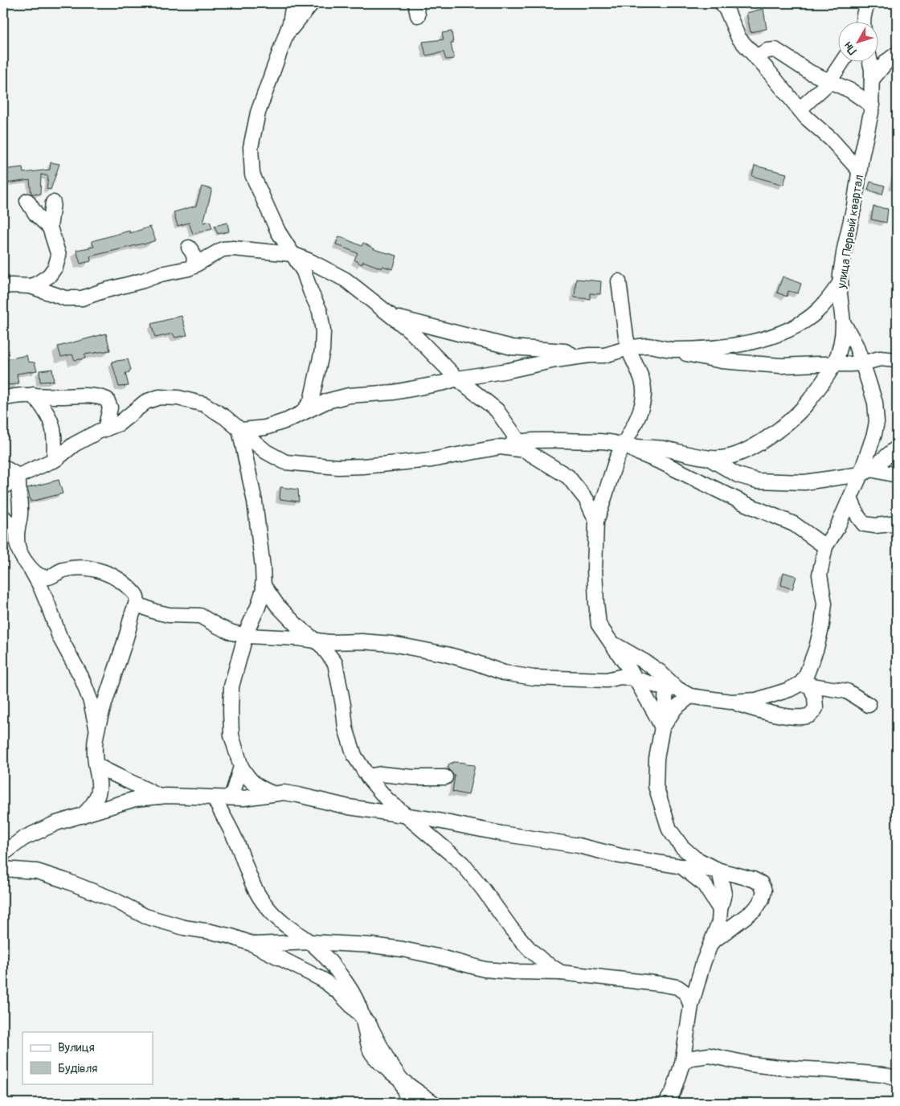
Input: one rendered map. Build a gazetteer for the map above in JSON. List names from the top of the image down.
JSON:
{
  "streets": {
    "street": ["улица Первый квартал"]
  },
  "legend": ["Вулиця", "Будівля"],
  "north": "bottom left"
}
